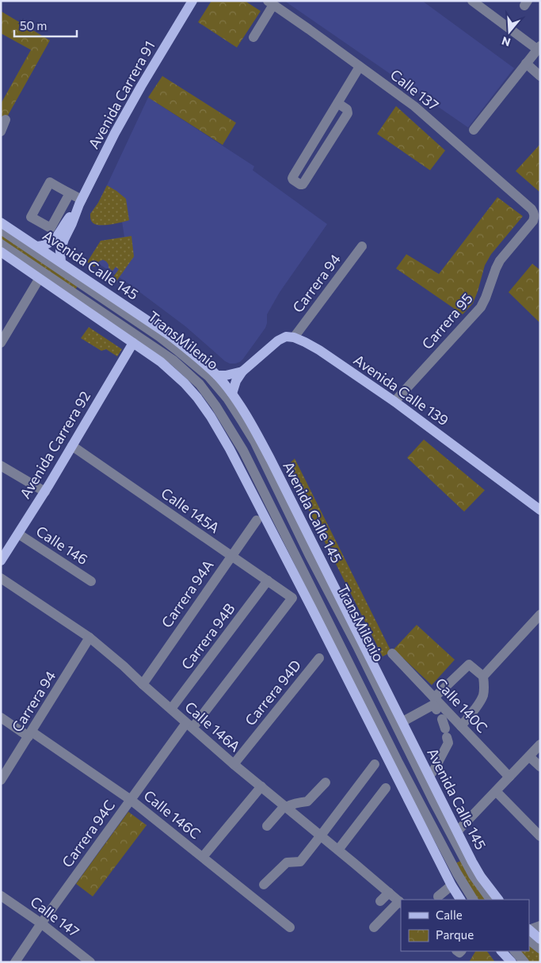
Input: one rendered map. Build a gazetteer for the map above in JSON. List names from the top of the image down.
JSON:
{
  "streets": {
    "main road": [
      "Avenida Carrera 91",
      "Avenida Calle 145",
      "Avenida Calle 139",
      "Avenida Carrera 92"
    ],
    "street": [
      "Calle 137",
      "Carrera 94",
      "Carrera 95",
      "TransMilenio",
      "Calle 145A",
      "Calle 146",
      "Carrera 94A",
      "Carrera 94B",
      "Carrera 94D",
      "Calle 140C",
      "Calle 146A",
      "Calle 146C",
      "Carrera 94C",
      "Calle 147"
    ]
  },
  "crossings": [
    ["Calle 137", "Carrera 95"],
    ["Avenida Carrera 91", "Avenida Calle 145"],
    ["Carrera 94", "Avenida Calle 139"],
    ["Carrera 94", "Calle 146A"],
    ["Carrera 94", "Calle 146C"],
    ["Carrera 95", "Avenida Calle 139"],
    ["Avenida Carrera 92", "Calle 145A"],
    ["Avenida Carrera 92", "Calle 146"],
    ["Calle 145A", "Carrera 94A"],
    ["Calle 145A", "Carrera 94B"],
    ["Calle 145A", "Carrera 94C"],
    ["Carrera 94A", "Calle 146A"],
    ["Carrera 94B", "Calle 146A"],
    ["Carrera 94D", "Calle 146A"],
    ["Calle 146A", "Carrera 94C"],
    ["Calle 146C", "Carrera 94C"],
    ["Carrera 94C", "Calle 147"]
  ],
  "legend": ["Calle", "Parque"],
  "scale_bar": "50 m",
  "north": "bottom"
}
